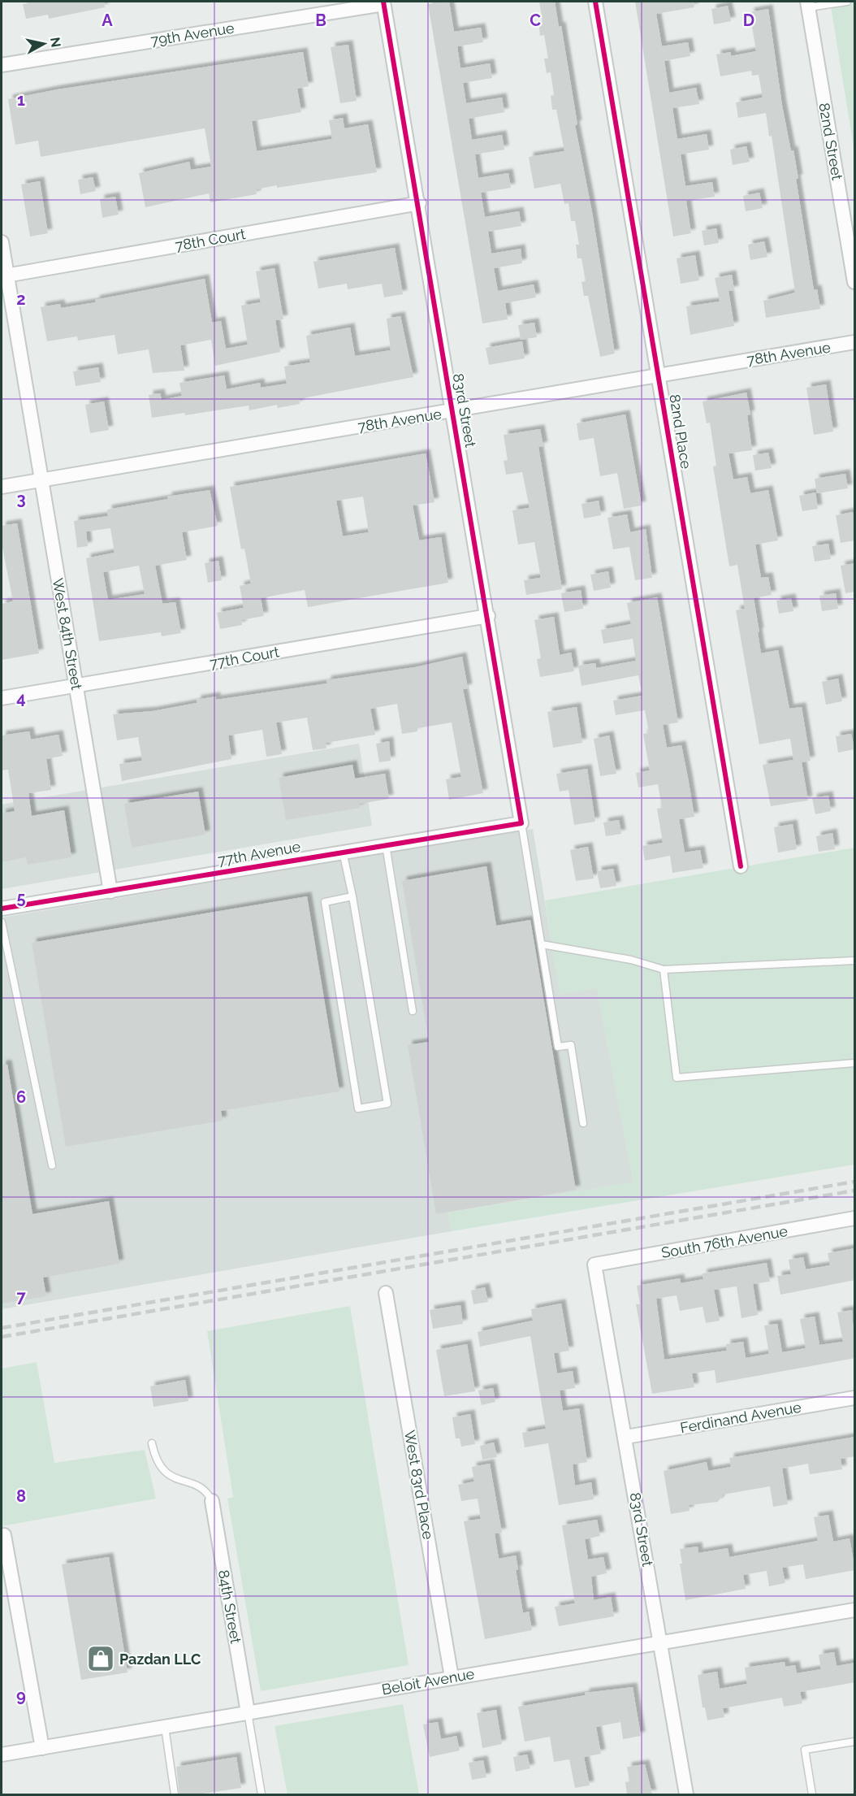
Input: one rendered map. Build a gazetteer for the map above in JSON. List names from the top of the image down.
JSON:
{
  "streets": {
    "street": [
      "79th Avenue",
      "82nd Street",
      "78th Court",
      "78th Avenue",
      "83rd Street",
      "82nd Place",
      "West 84th Street",
      "77th Court",
      "77th Avenue",
      "South 76th Avenue",
      "Ferdinand Avenue",
      "West 83rd Place",
      "84th Street",
      "Beloit Avenue"
    ]
  },
  "crossings": [
    ["79th Avenue", "83rd Street"],
    ["78th Court", "83rd Street"],
    ["78th Court", "West 84th Street"],
    ["78th Avenue", "83rd Street"],
    ["78th Avenue", "82nd Place"],
    ["78th Avenue", "West 84th Street"],
    ["83rd Street", "77th Court"],
    ["83rd Street", "77th Avenue"],
    ["83rd Street", "South 76th Avenue"],
    ["83rd Street", "Ferdinand Avenue"],
    ["83rd Street", "Beloit Avenue"],
    ["West 84th Street", "77th Court"],
    ["West 84th Street", "77th Avenue"],
    ["West 83rd Place", "Beloit Avenue"],
    ["84th Street", "Beloit Avenue"]
  ],
  "places": {
    "shop": ["Pazdan LLC"]
  },
  "north": "right",
  "grid": {
    "columns": [
      "A",
      "B",
      "C",
      "D"
    ],
    "rows": [
      "1",
      "2",
      "3",
      "4",
      "5",
      "6",
      "7",
      "8",
      "9"
    ]
  }
}
